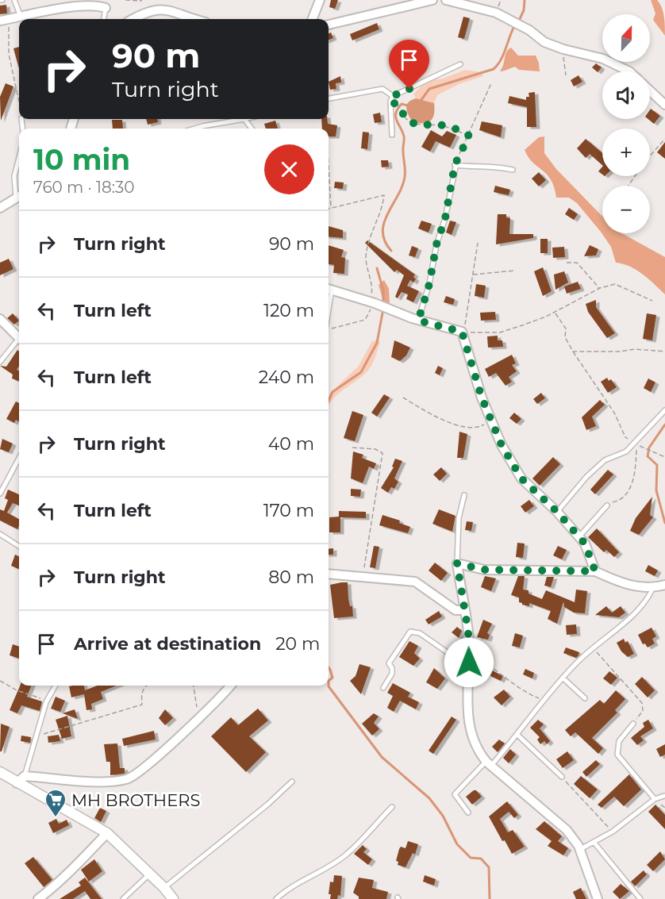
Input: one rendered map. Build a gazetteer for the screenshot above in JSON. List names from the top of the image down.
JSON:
{
  "places": {
    "supermarket": ["MH BROTHERS"]
  },
  "north": "top",
  "page": {
    "map_buttons": ["+", "−"],
    "turn": ["90 m", "Turn right"],
    "heading": ["10 min", "760 m · 18:30"],
    "list": [
      {
        "name": "Turn right",
        "value": "90 m"
      },
      {
        "name": "Turn left",
        "value": "120 m"
      },
      {
        "name": "Turn left",
        "value": "240 m"
      },
      {
        "name": "Turn right",
        "value": "40 m"
      },
      {
        "name": "Turn left",
        "value": "170 m"
      },
      {
        "name": "Turn right",
        "value": "80 m"
      },
      {
        "name": "Arrive at destination",
        "value": "20 m"
      }
    ]
  }
}
